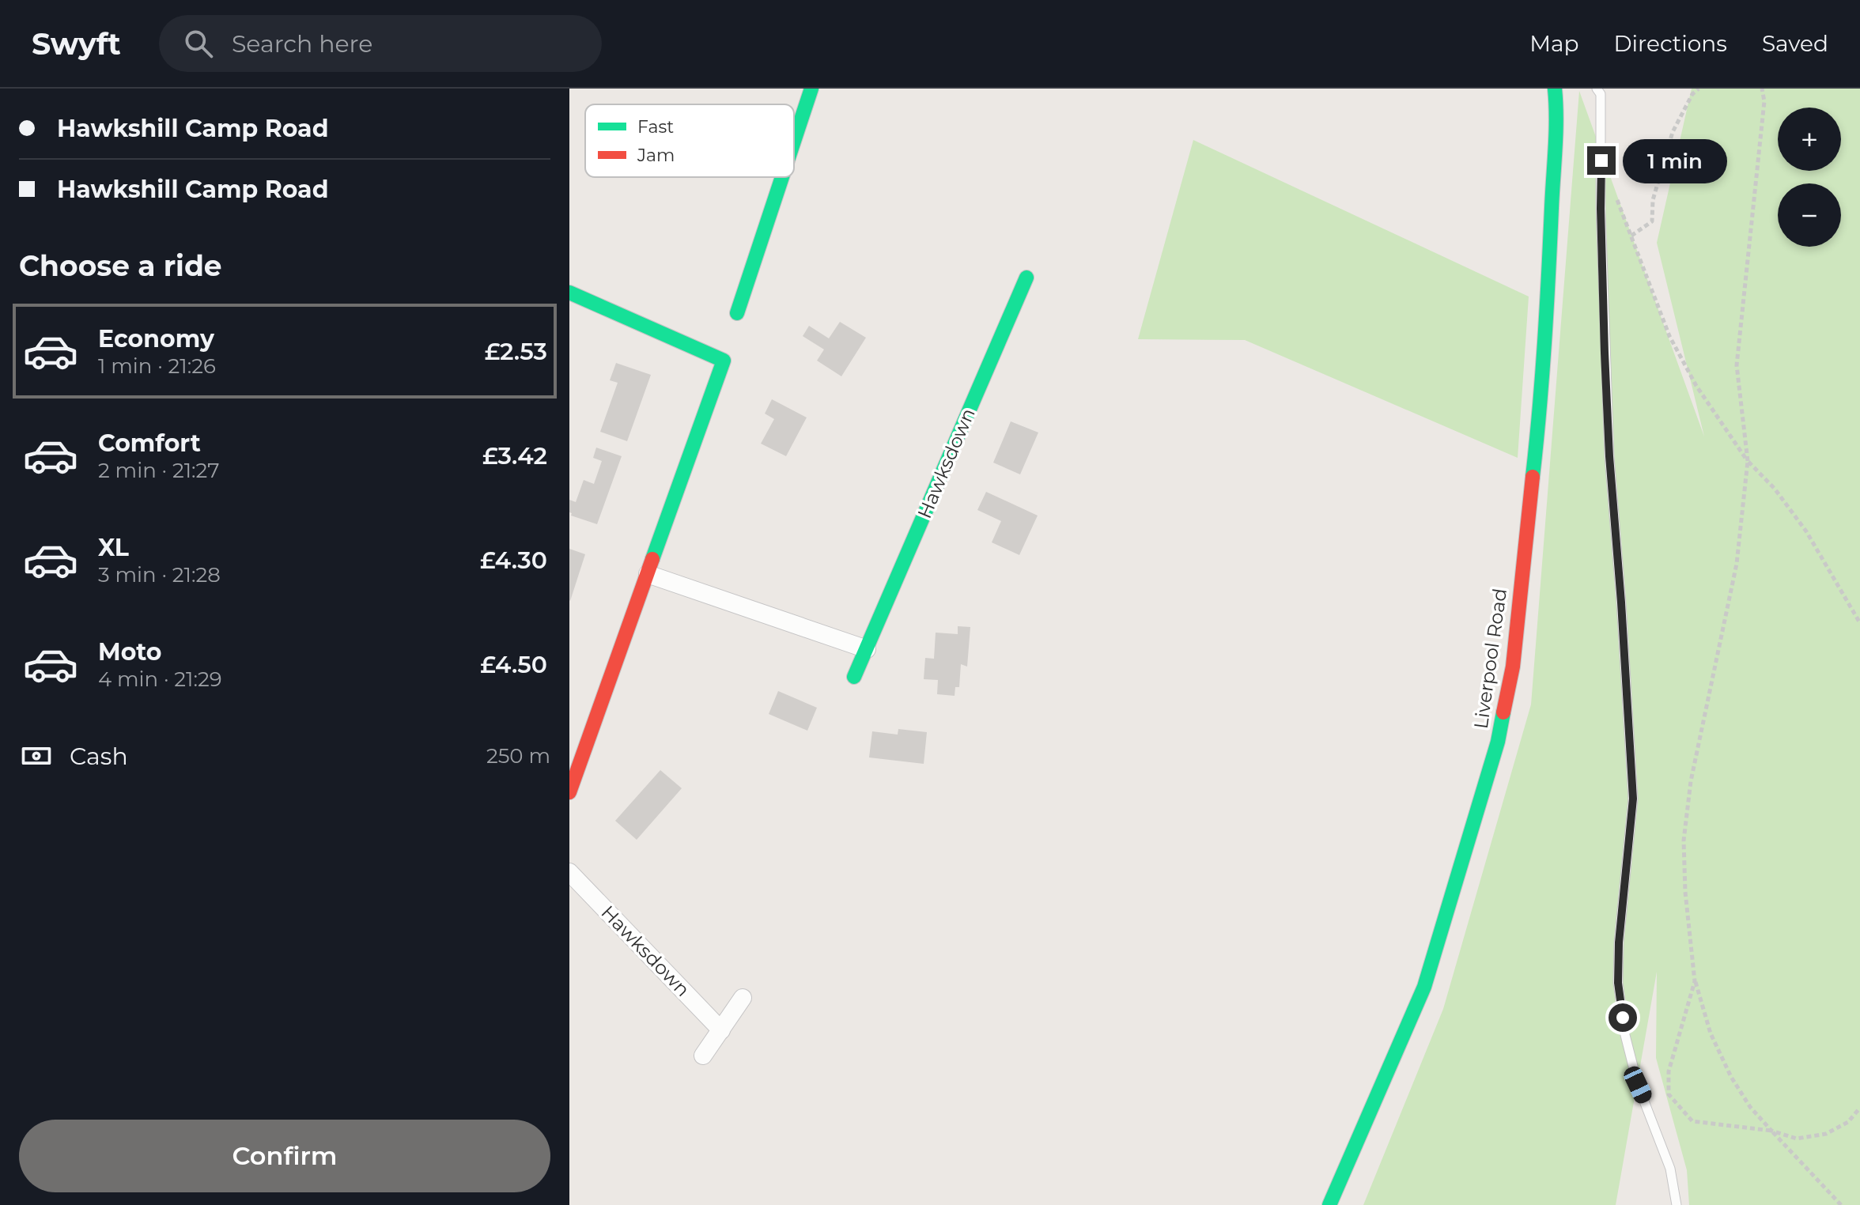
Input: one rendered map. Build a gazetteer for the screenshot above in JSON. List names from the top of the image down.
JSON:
{
  "streets": {
    "street": ["Hawksdown", "Liverpool Road"]
  },
  "legend": ["Fast", "Jam"],
  "page": {
    "header": "Swyft",
    "search": "Search here",
    "nav": ["Map", "Directions", "Saved"],
    "banner": ["Hawkshill Camp Road", "Hawkshill Camp Road"],
    "map_buttons": ["+", "−"],
    "bubble": "1 min",
    "heading": "Choose a ride",
    "list": [
      {
        "name": "Economy",
        "note": "1 min · 21:26",
        "value": "£2.53"
      },
      {
        "name": "Comfort",
        "note": "2 min · 21:27",
        "value": "£3.42"
      },
      {
        "name": "XL",
        "note": "3 min · 21:28",
        "value": "£4.30"
      },
      {
        "name": "Moto",
        "note": "4 min · 21:29",
        "value": "£4.50"
      }
    ],
    "pay": ["Cash", "250 m"],
    "buttons": "Confirm"
  }
}
